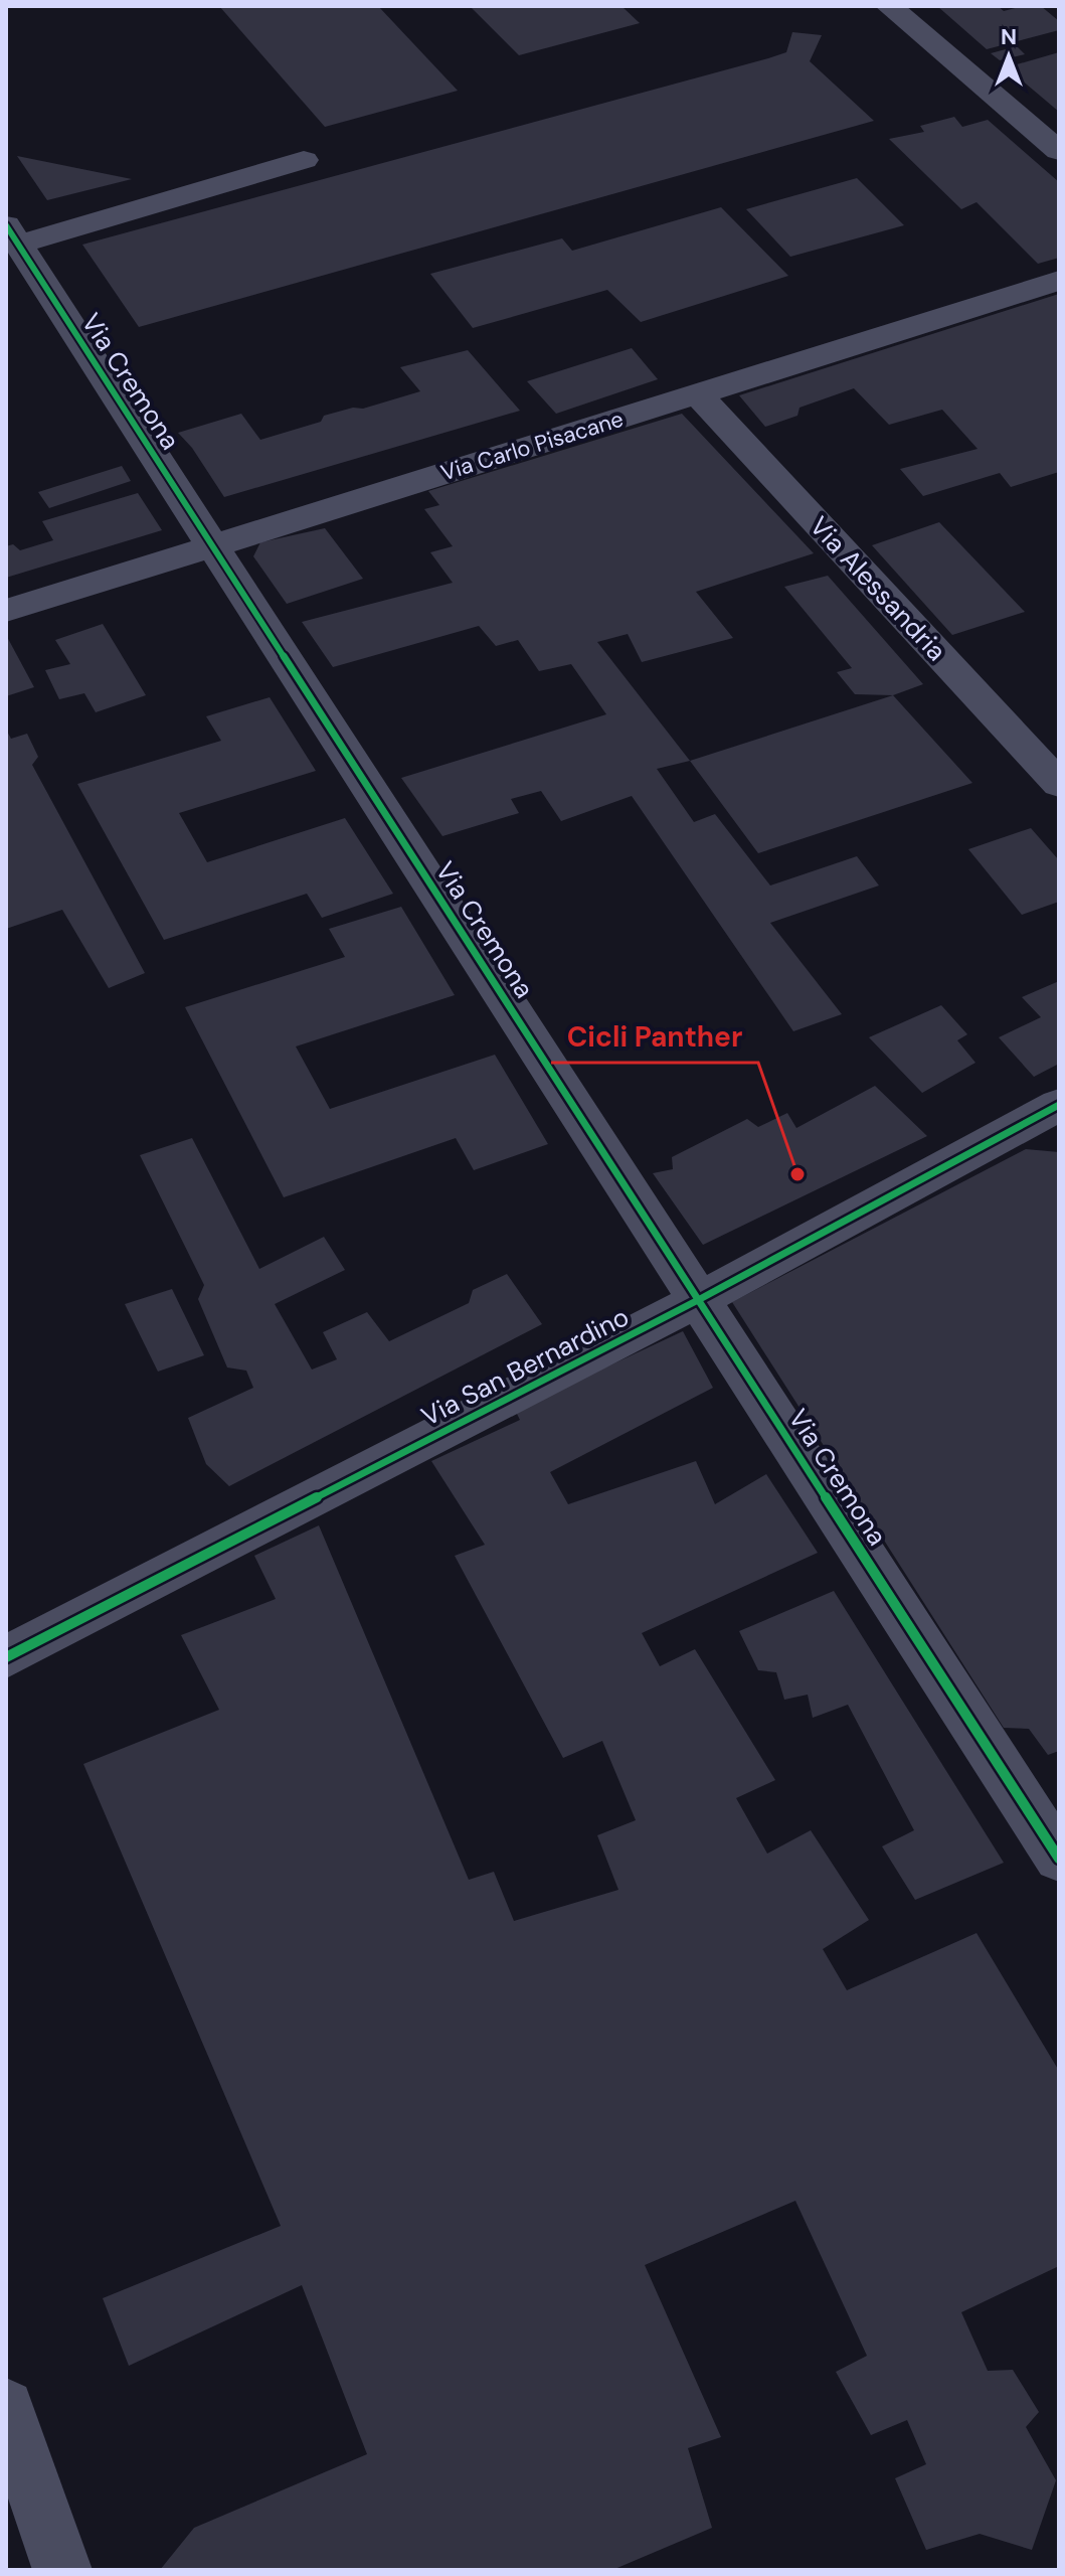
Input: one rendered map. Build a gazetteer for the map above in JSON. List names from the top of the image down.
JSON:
{
  "streets": {
    "street": [
      "Via Cremona",
      "Via Carlo Pisacane",
      "Via Alessandria",
      "Via San Bernardino"
    ]
  },
  "crossings": [
    ["Via Cremona", "Via Carlo Pisacane"],
    ["Via Cremona", "Via San Bernardino"],
    ["Via Carlo Pisacane", "Via Alessandria"]
  ],
  "places": ["Cicli Panther"],
  "north": "top"
}
